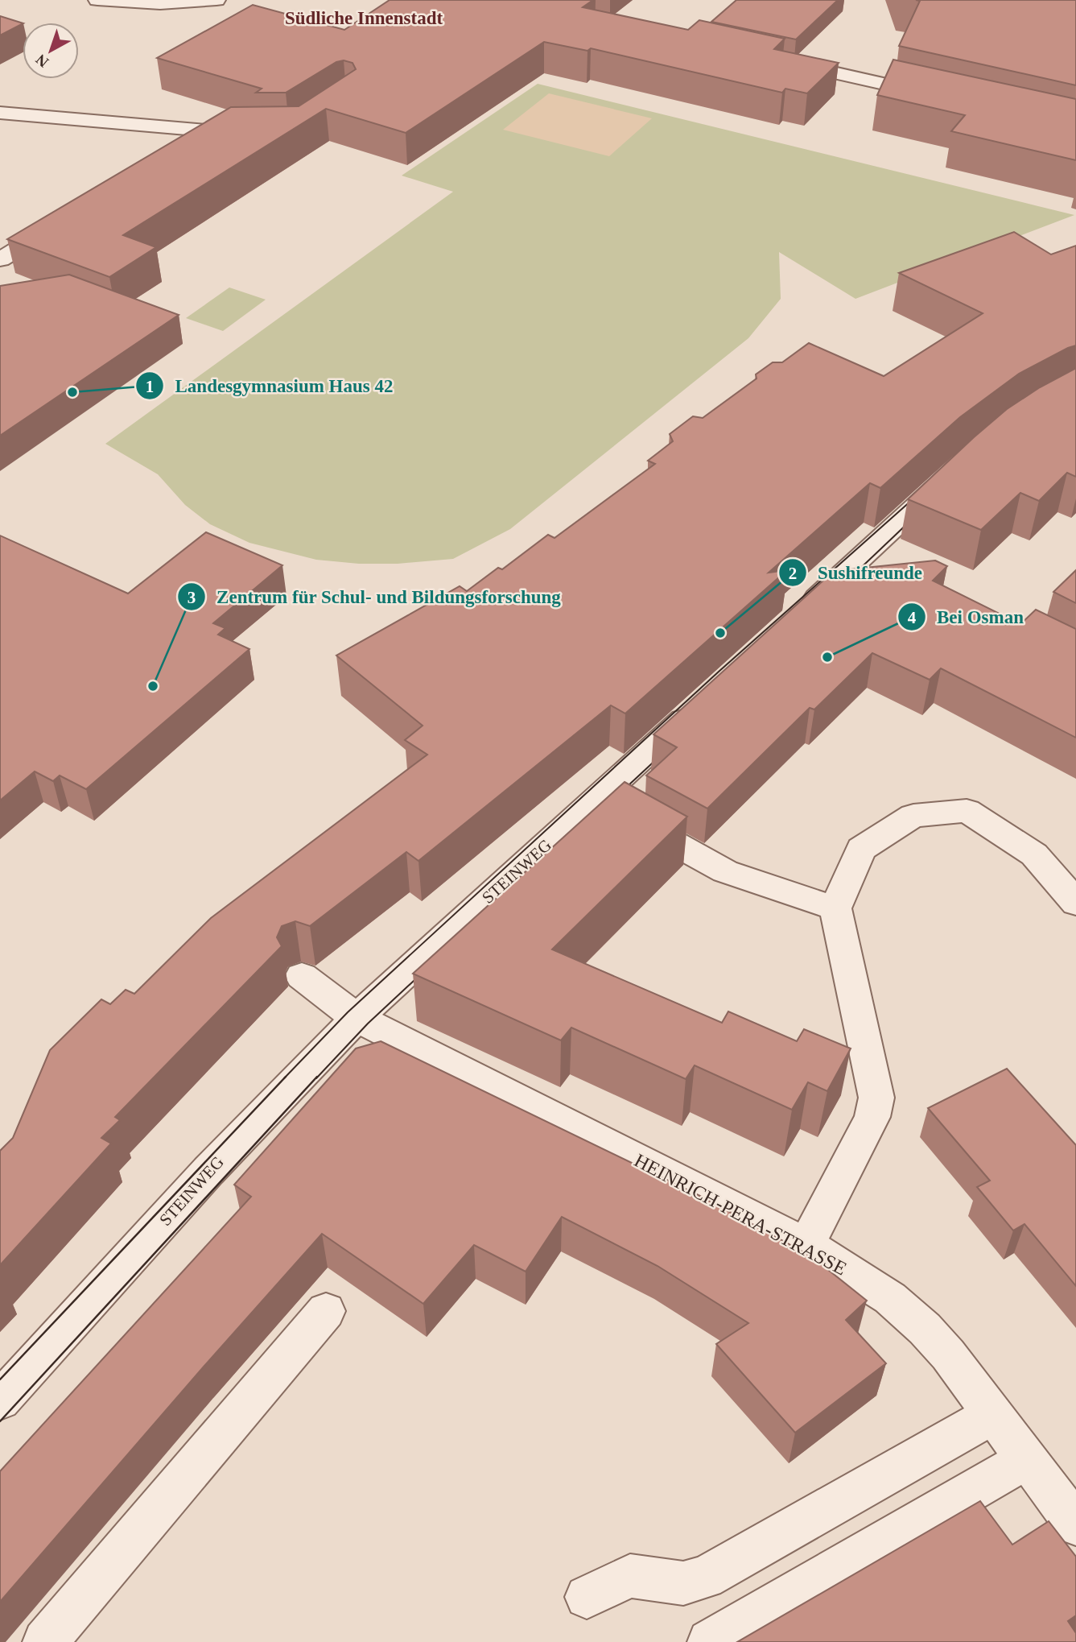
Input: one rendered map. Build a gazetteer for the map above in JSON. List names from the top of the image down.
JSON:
{
  "streets": {
    "street": ["STEINWEG", "HEINRICH-PERA-STRASSE"]
  },
  "crossings": [
    ["STEINWEG", "HEINRICH-PERA-STRASSE"]
  ],
  "districts": ["Südliche Innenstadt"],
  "places": [
    "Landesgymnasium Haus 42",
    "Sushifreunde",
    "Bei Osman",
    "Zentrum für Schul- und Bildungsforschung"
  ],
  "north": "bottom left"
}
